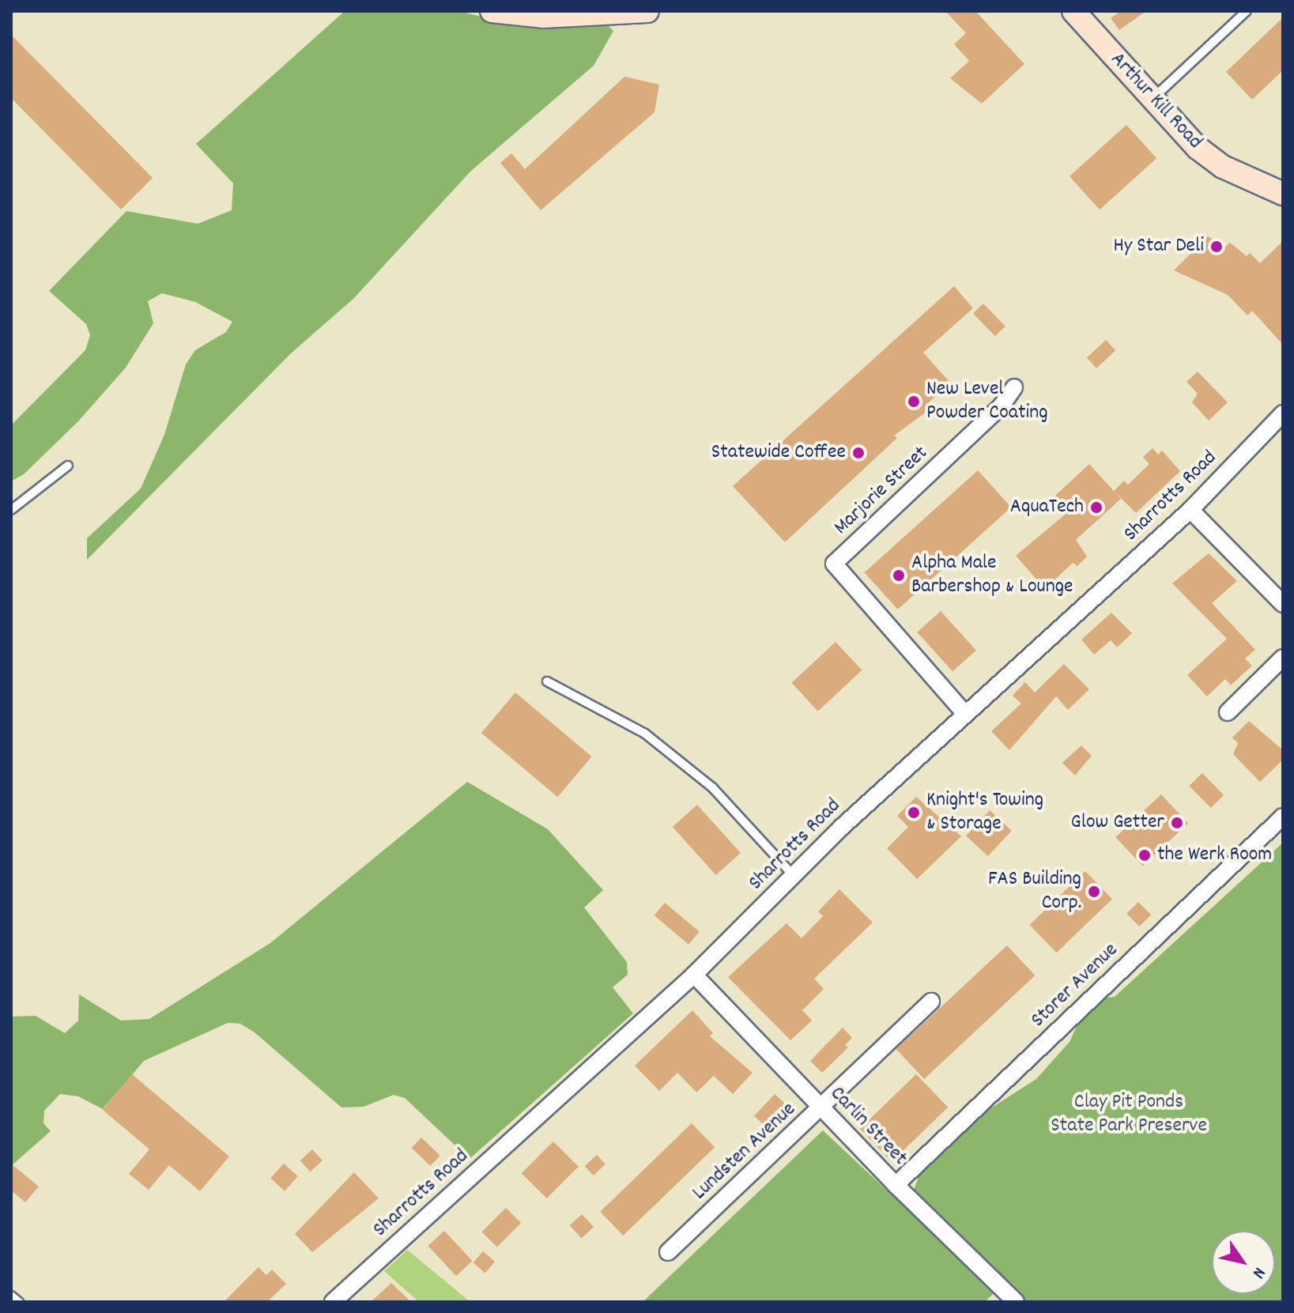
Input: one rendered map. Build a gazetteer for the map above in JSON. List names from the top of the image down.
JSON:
{
  "streets": {
    "street": [
      "Arthur Kill Road",
      "Marjorie Street",
      "Sharrotts Road",
      "Storer Avenue",
      "Carlin Street",
      "Lundsten Avenue"
    ]
  },
  "crossings": [
    ["Marjorie Street", "Sharrotts Road"],
    ["Sharrotts Road", "Carlin Street"],
    ["Storer Avenue", "Carlin Street"],
    ["Carlin Street", "Lundsten Avenue"]
  ],
  "parks": ["Clay Pit Ponds State Park Preserve"],
  "places": [
    "Hy Star Deli",
    "New Level Powder Coating",
    "Statewide Coffee",
    "AquaTech",
    "Alpha Male Barbershop & Lounge",
    "Knight's Towing & Storage",
    "Glow Getter",
    "the Werk Room",
    "FAS Building Corp."
  ],
  "north": "bottom right"
}
